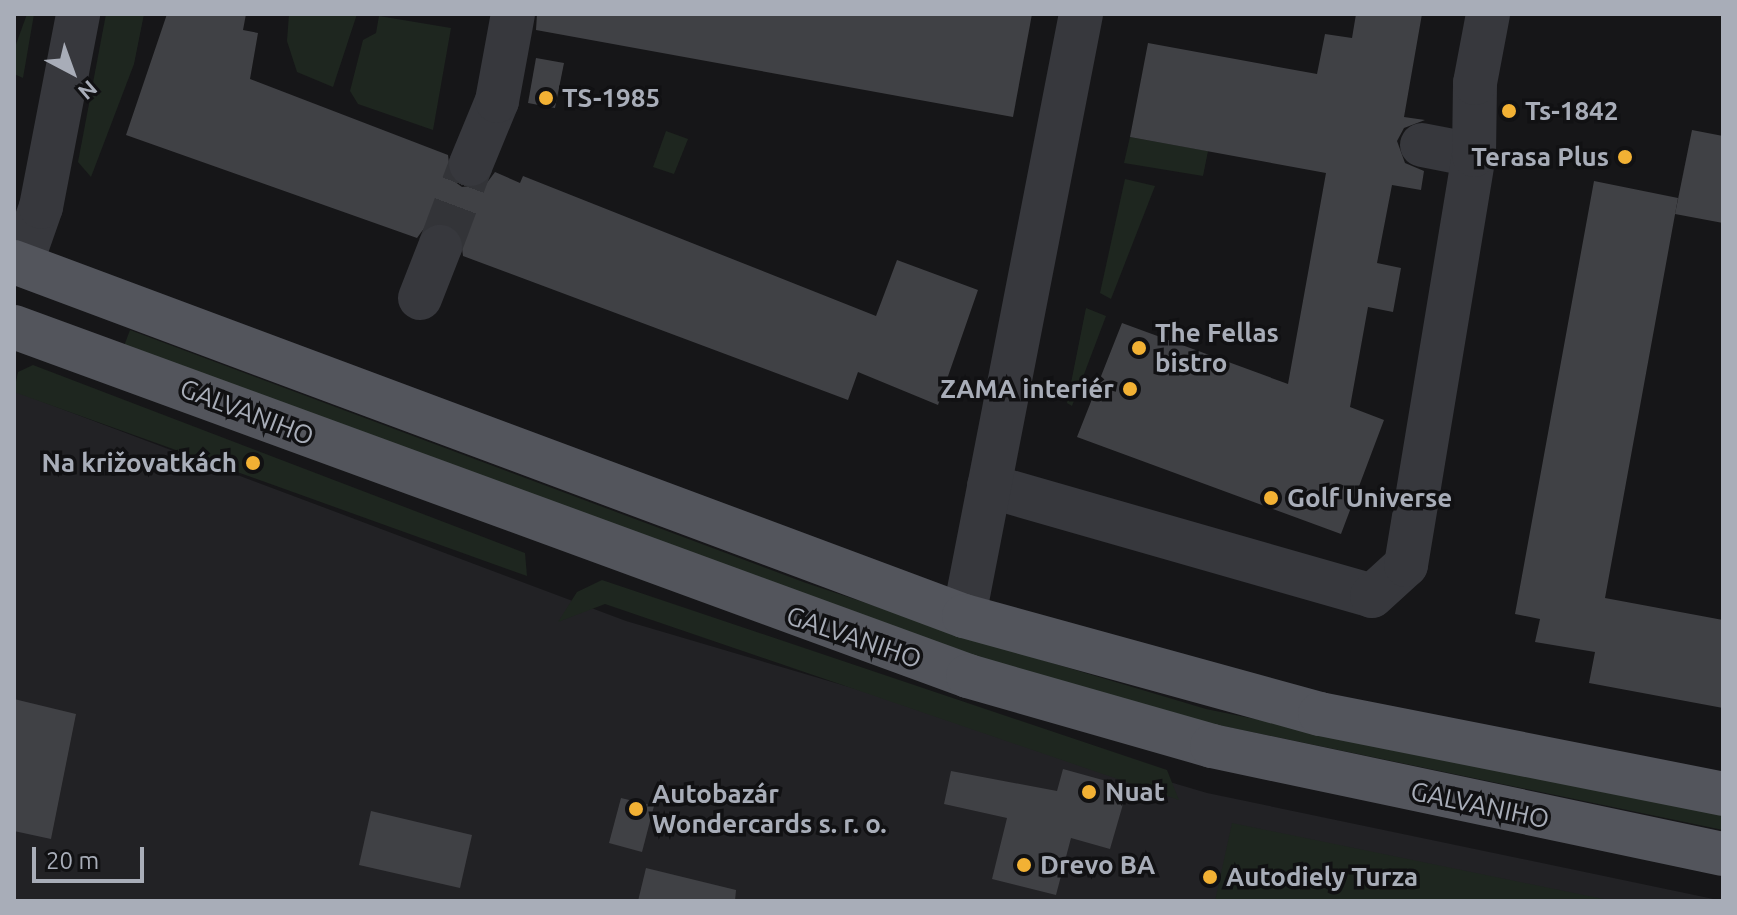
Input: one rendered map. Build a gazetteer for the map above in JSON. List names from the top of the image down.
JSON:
{
  "streets": {
    "main road": ["GALVANIHO"]
  },
  "places": [
    "TS-1985",
    "Ts-1842",
    "Terasa Plus",
    "The Fellas bistro",
    "ZAMA interiér",
    "Na križovatkách",
    "Golf Universe",
    "Nuat",
    "Autobazár Wondercards s. r. o.",
    "Drevo BA",
    "Autodiely Turza"
  ],
  "scale_bar": "20 m",
  "north": "bottom right"
}
